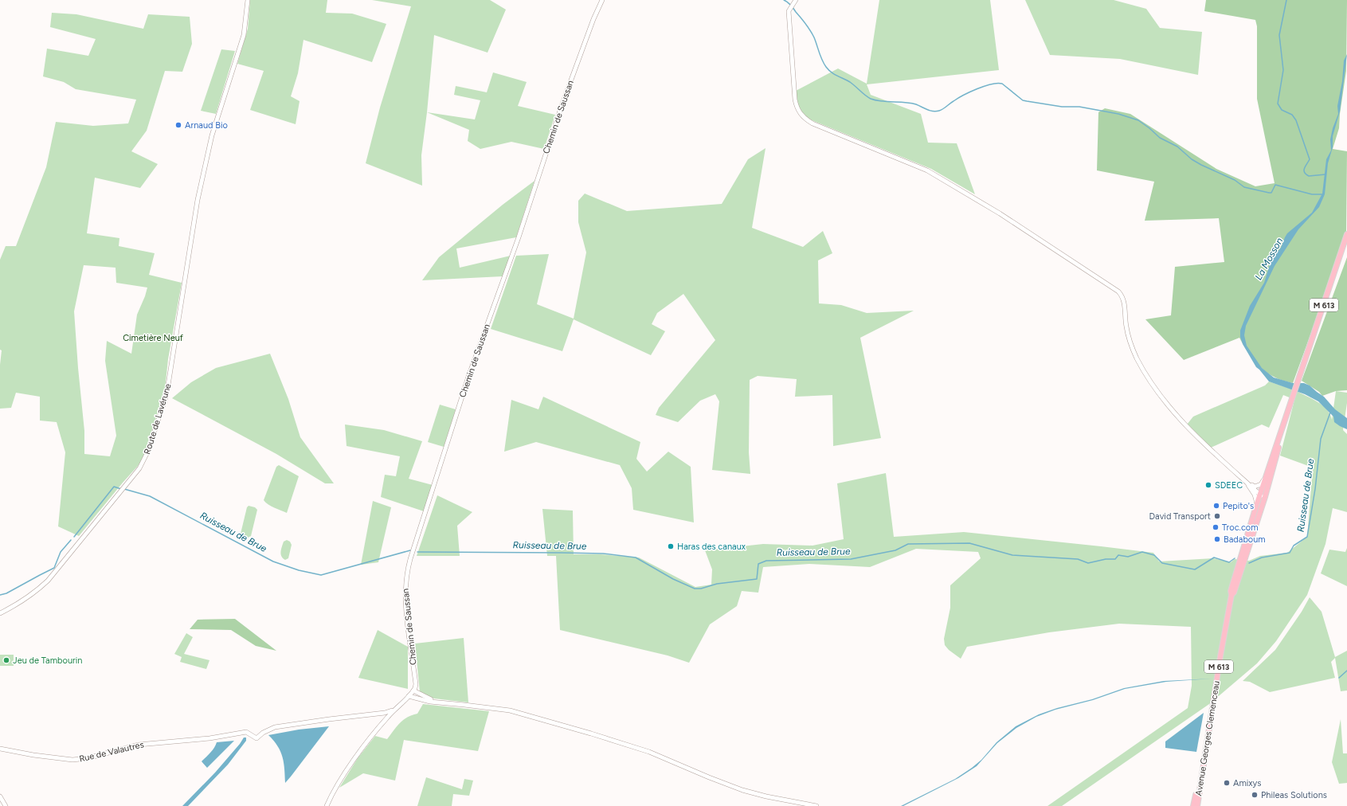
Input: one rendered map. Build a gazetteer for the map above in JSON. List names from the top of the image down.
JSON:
{
  "streets": {
    "main road": ["M 613", "Avenue Georges Clemenceau"],
    "street": ["Chemin de Saussan", "Route de Lavérune", "Rue de Valautres"]
  },
  "crossings": [
    ["M 613", "Avenue Georges Clemenceau"]
  ],
  "water": ["La Mosson", "Ruisseau de Brue"],
  "parks": ["Cimetière Neuf"],
  "places": [
    "Arnaud Bio",
    "SDEEC",
    "Pepito's",
    "David Transport",
    "Troc.com",
    "Badaboum",
    "Haras des canaux",
    "Jeu de Tambourin",
    "Amixys",
    "Phileas Solutions"
  ]
}
